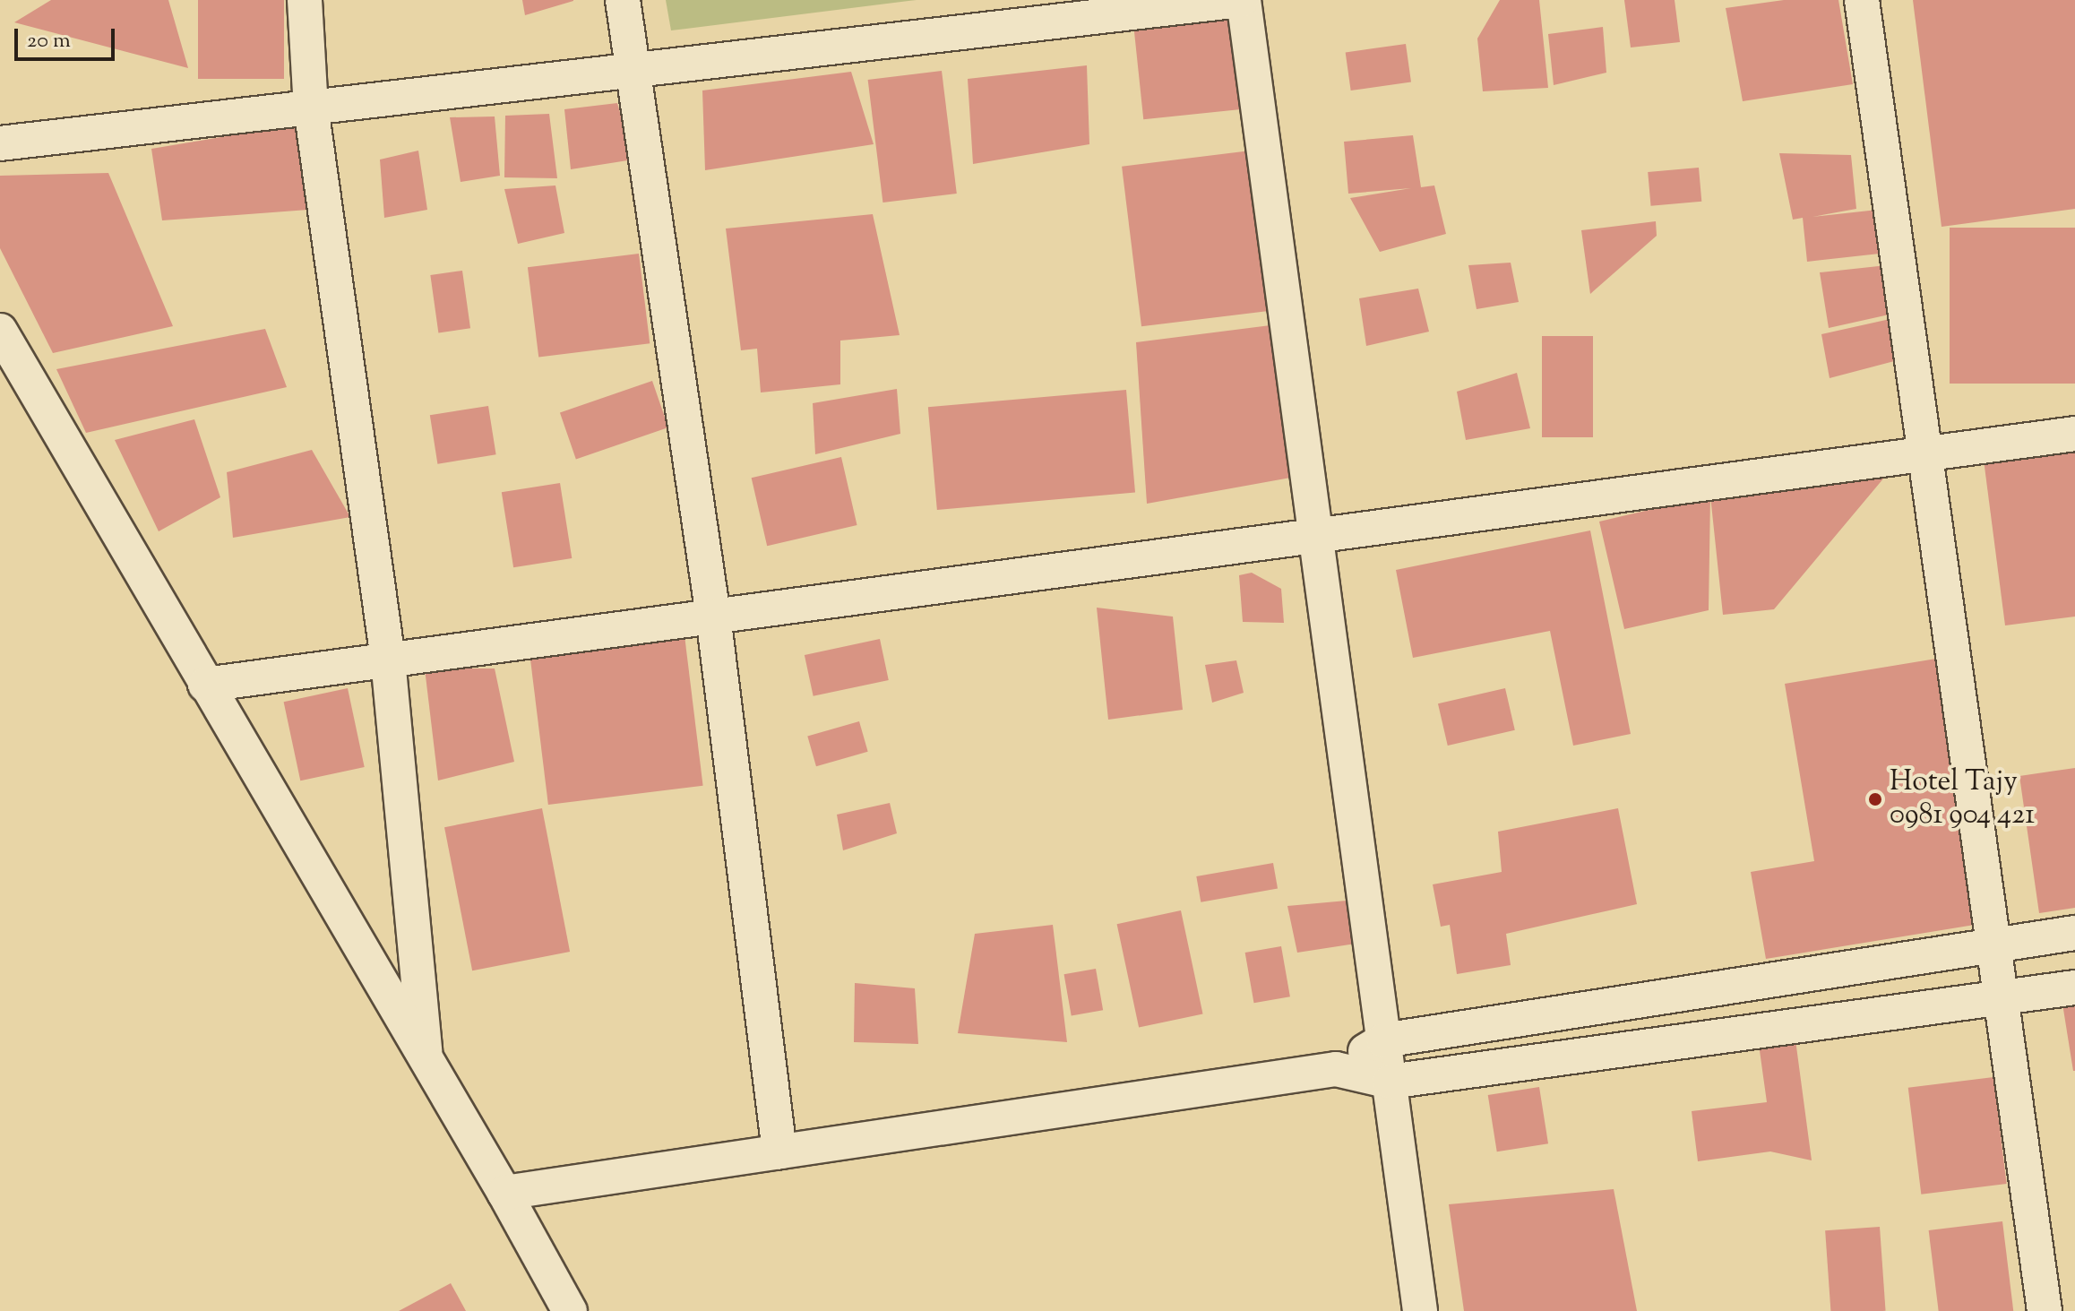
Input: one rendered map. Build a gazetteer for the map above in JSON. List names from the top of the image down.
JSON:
{
  "places": ["Hotel Tajy 0981 904 421"],
  "scale_bar": "20 m"
}
